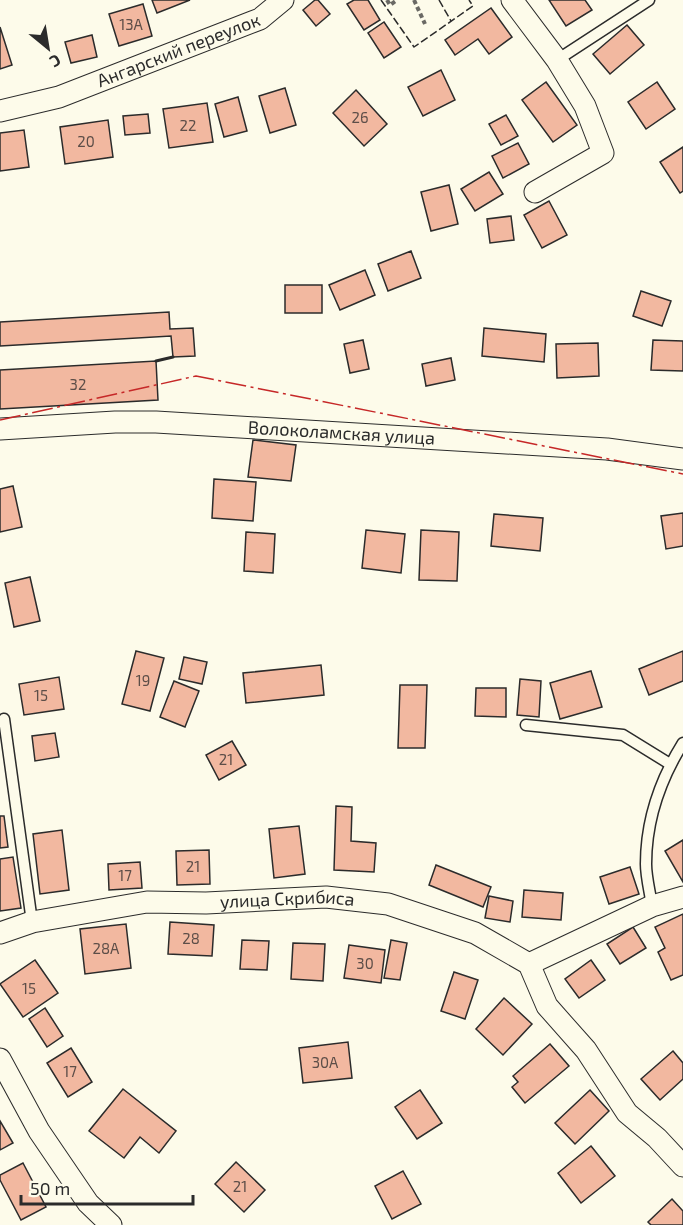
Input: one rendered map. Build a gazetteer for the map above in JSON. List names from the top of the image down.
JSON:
{
  "streets": {
    "street": ["Ангарский переулок", "Волоколамская улица", "улица Скрибиса"]
  },
  "house_numbers": [
    "13А",
    "26",
    "22",
    "20",
    "32",
    "19",
    "15",
    "21",
    "21",
    "17",
    "28",
    "28А",
    "30",
    "15",
    "30А",
    "17",
    "21"
  ],
  "scale_bar": "50 m",
  "north": "bottom right"
}
